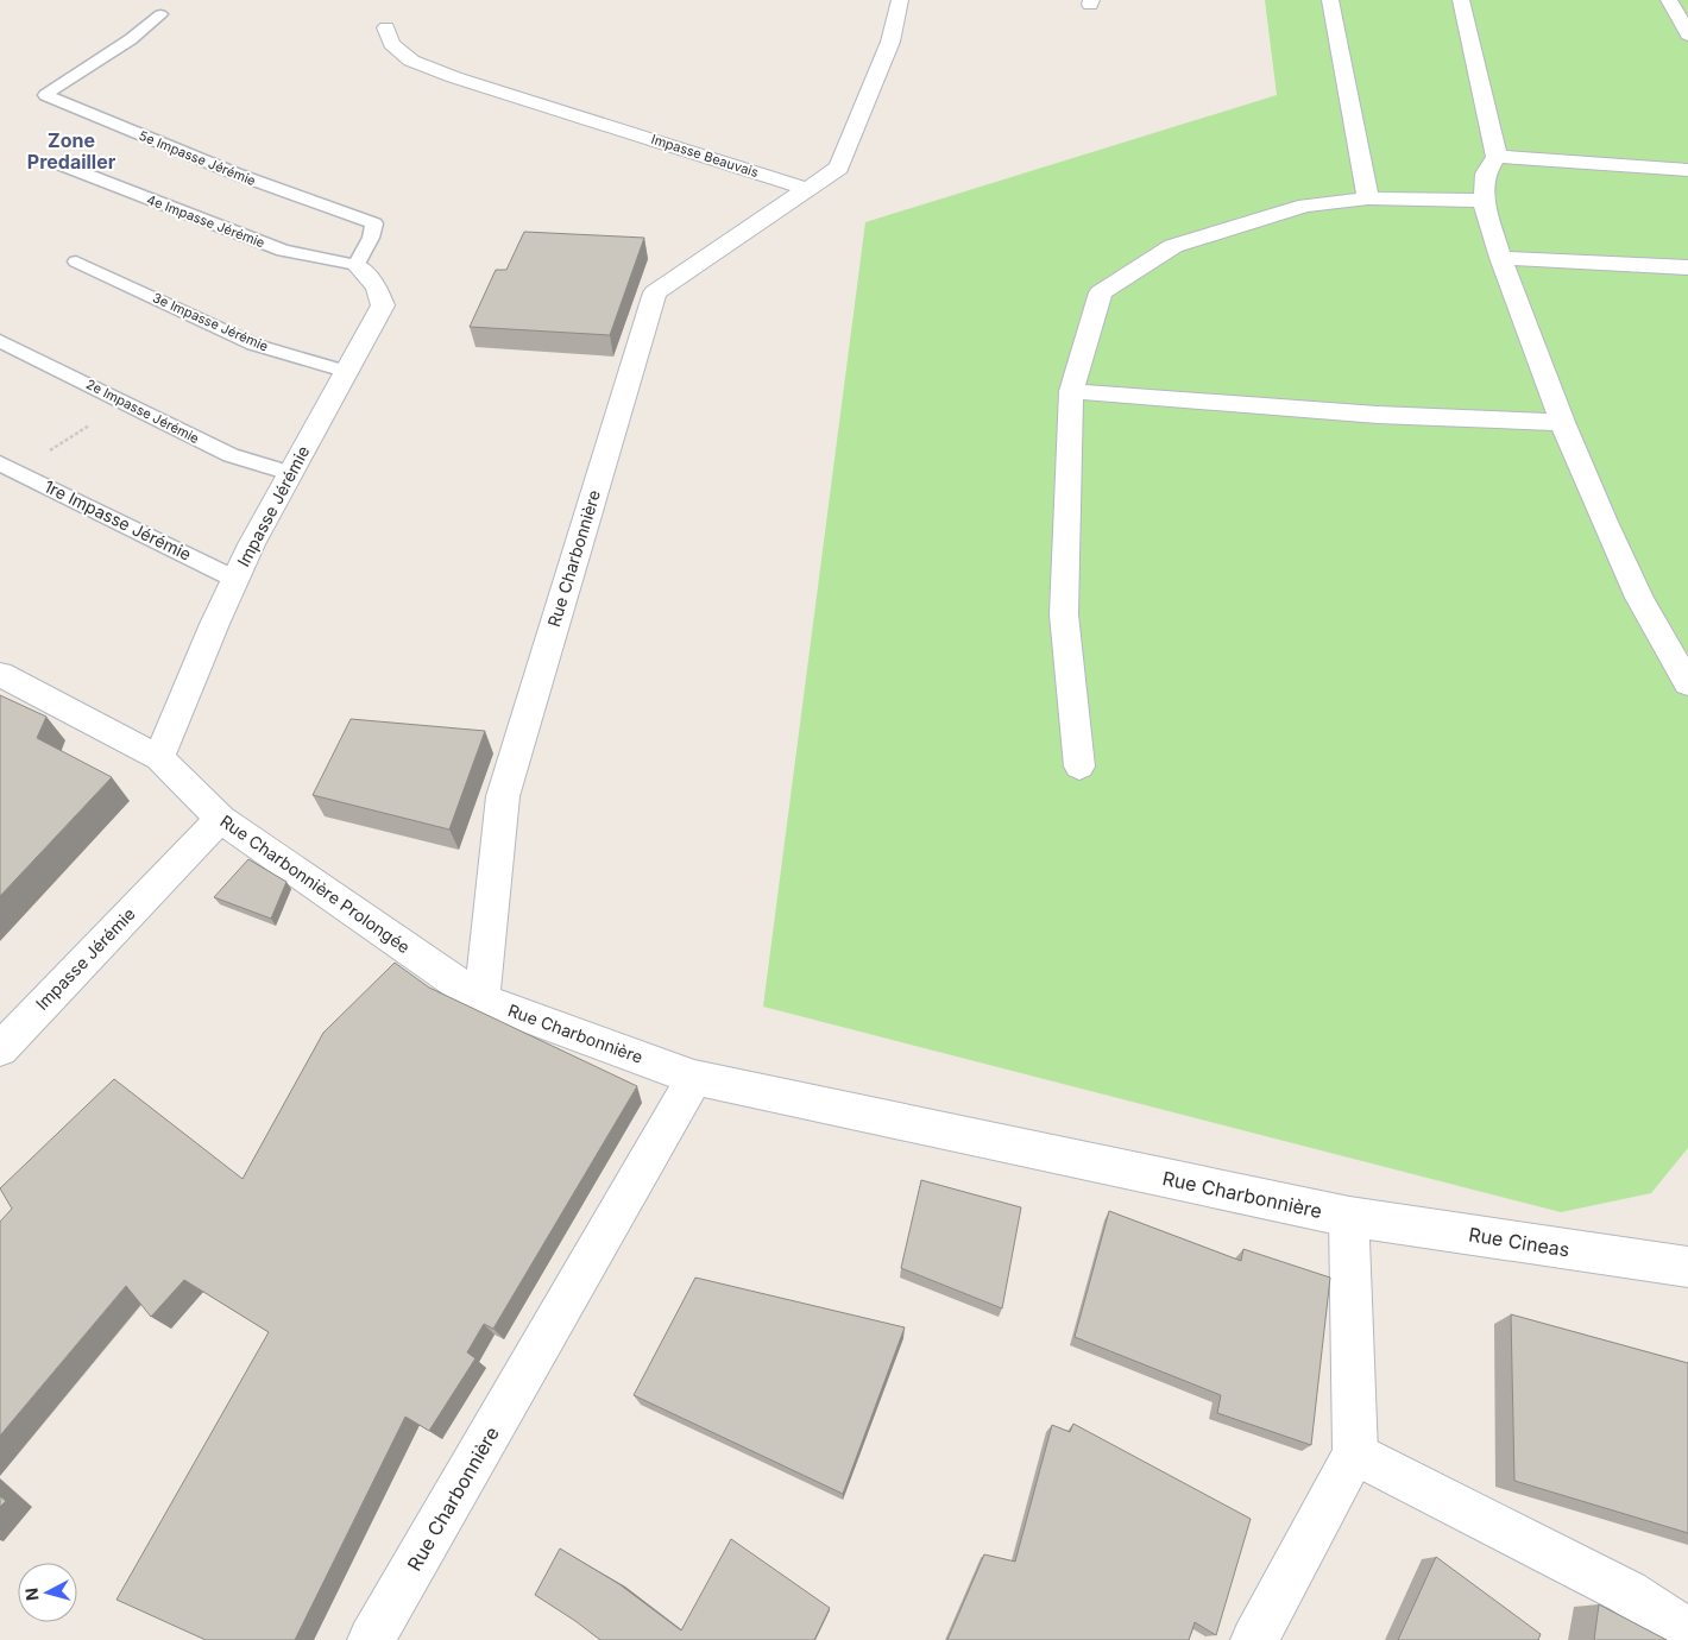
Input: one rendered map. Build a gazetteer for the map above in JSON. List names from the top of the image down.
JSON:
{
  "streets": {
    "street": [
      "Impasse Beauvais",
      "Impasse Jérémie",
      "Rue Charbonnière",
      "Rue Charbonnière Prolongée",
      "Rue Cineas"
    ],
    "lane": [
      "5e Impasse Jérémie",
      "4e Impasse Jérémie",
      "3e Impasse Jérémie",
      "2e Impasse Jérémie",
      "1re Impasse Jérémie"
    ]
  },
  "crossings": [
    ["Impasse Beauvais", "Rue Charbonnière"],
    ["5e Impasse Jérémie", "4e Impasse Jérémie"],
    ["5e Impasse Jérémie", "Impasse Jérémie"],
    ["4e Impasse Jérémie", "Impasse Jérémie"],
    ["3e Impasse Jérémie", "Impasse Jérémie"],
    ["2e Impasse Jérémie", "Impasse Jérémie"],
    ["Impasse Jérémie", "1re Impasse Jérémie"],
    ["Impasse Jérémie", "Rue Charbonnière Prolongée"],
    ["Rue Charbonnière", "Rue Charbonnière Prolongée"],
    ["Rue Charbonnière", "Rue Cineas"]
  ],
  "districts": ["Zone Predailler"],
  "north": "left"
}
